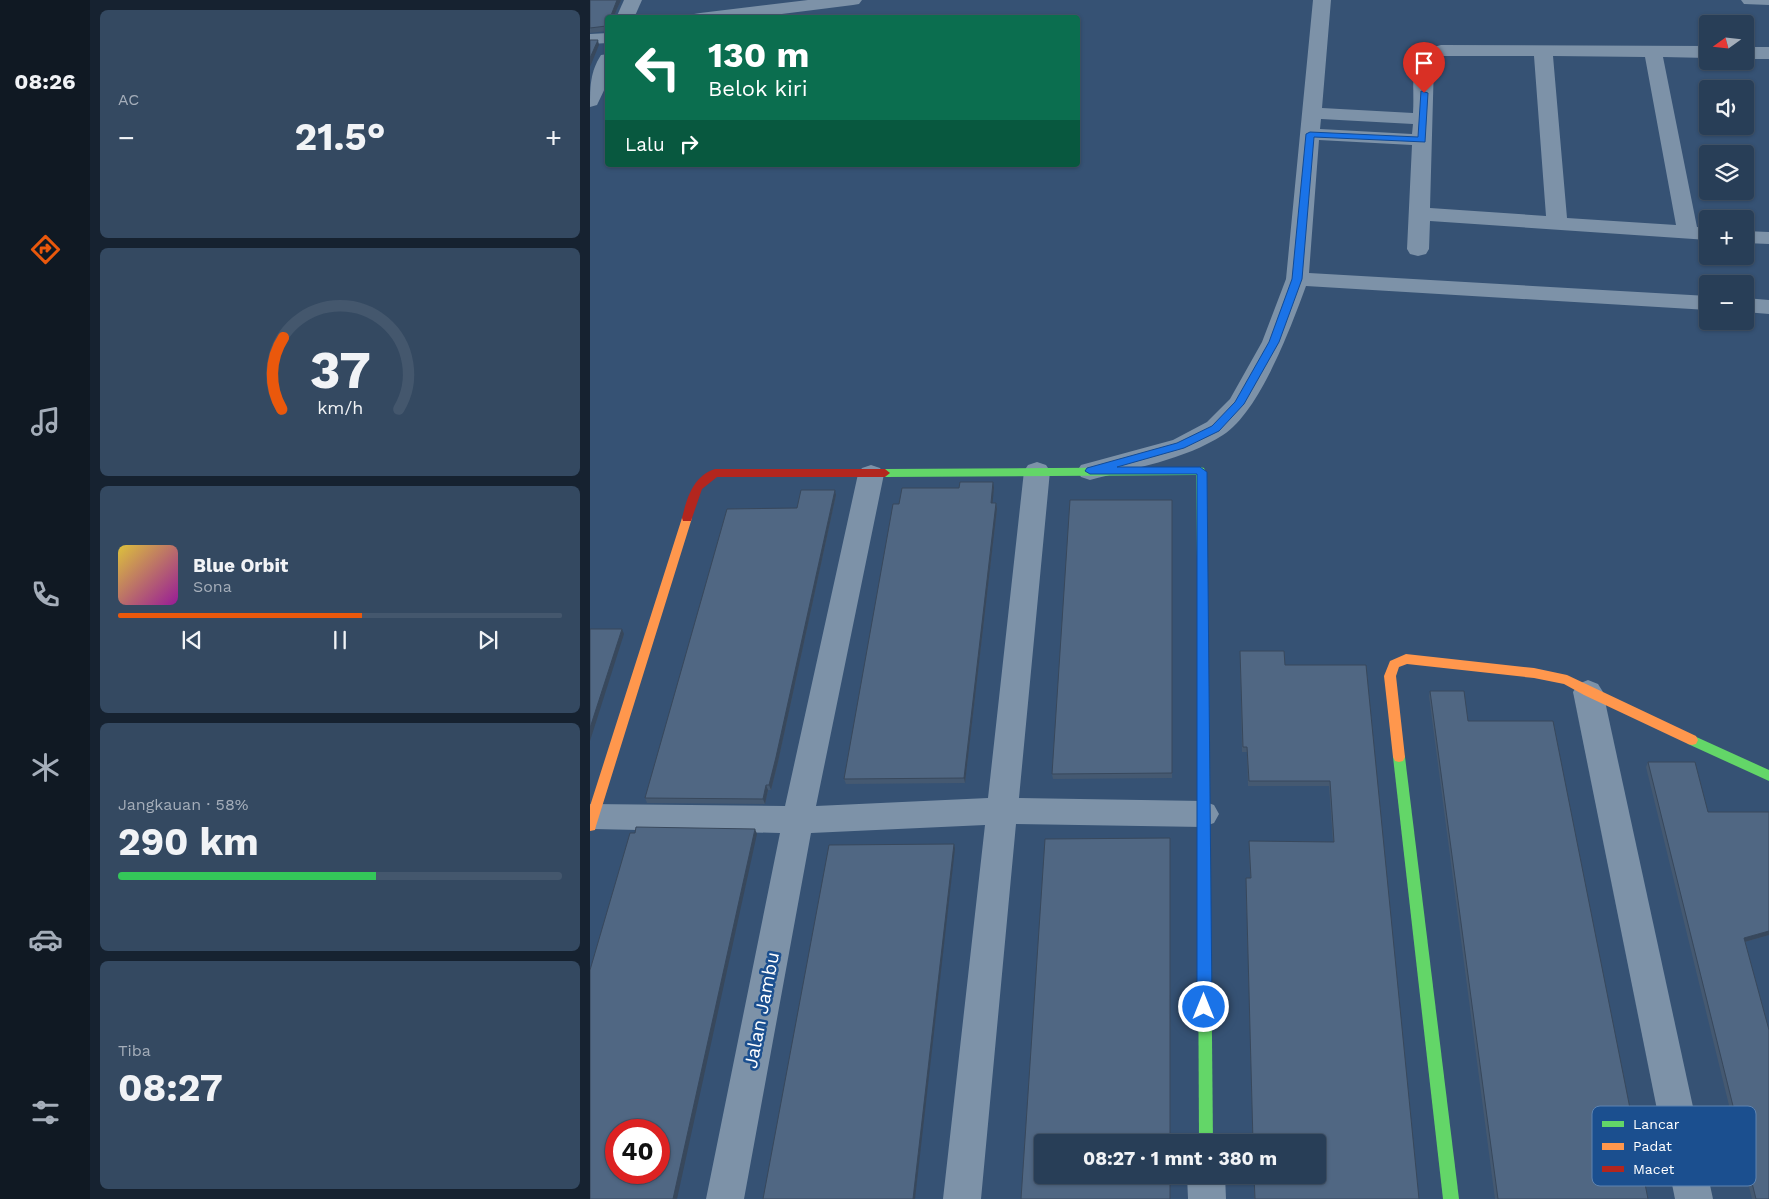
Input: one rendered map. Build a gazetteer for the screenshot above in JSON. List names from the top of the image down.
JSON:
{
  "streets": {
    "street": ["Jalan Jambu"]
  },
  "legend": ["Lancar", "Padat", "Macet"],
  "north": "left",
  "page": {
    "tabs": "08:26",
    "tile": [
      "AC",
      ["Jangkauan · 58%", "290 km"],
      ["Tiba", "08:27"]
    ],
    "map_buttons": ["+", "−"],
    "turn": ["130 m", "Belok kiri"],
    "heat": ["−", "21.5°", "+"],
    "then": "Lalu",
    "song": ["Blue Orbit", "Sona"],
    "limit": "40",
    "trip": "08:27 · 1 mnt · 380 m",
    "gauge": ["37", "km/h"]
  }
}
